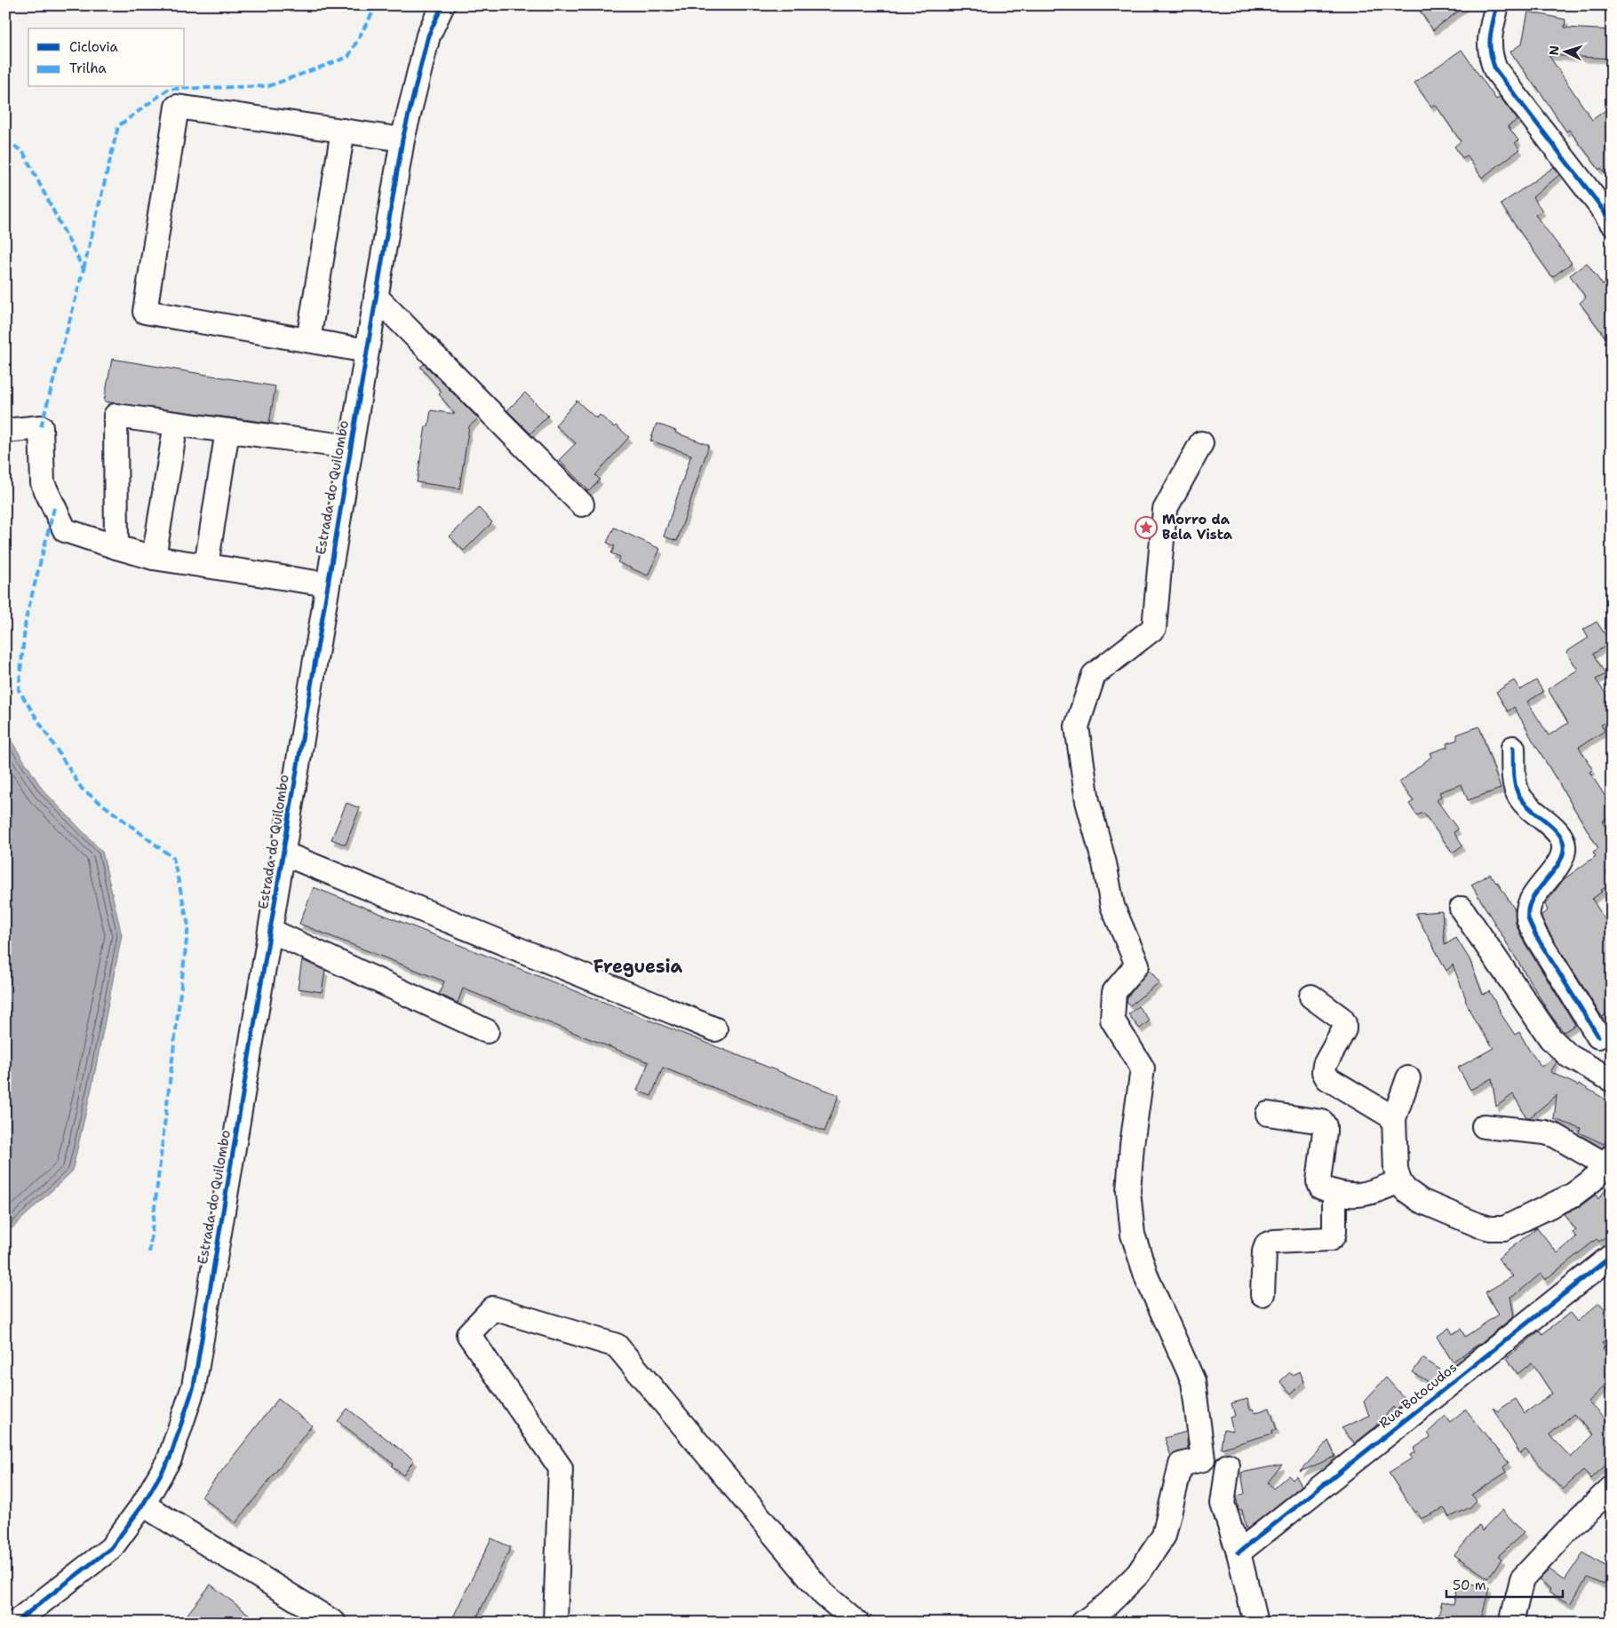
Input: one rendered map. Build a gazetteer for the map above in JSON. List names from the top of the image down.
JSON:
{
  "streets": {
    "street": ["Estrada do Quilombo", "Rua Botocudos"]
  },
  "districts": ["Freguesia"],
  "places": {
    "place": ["Morro da Bela Vista"]
  },
  "legend": ["Ciclovia", "Trilha"],
  "scale_bar": "50 m",
  "north": "left"
}
